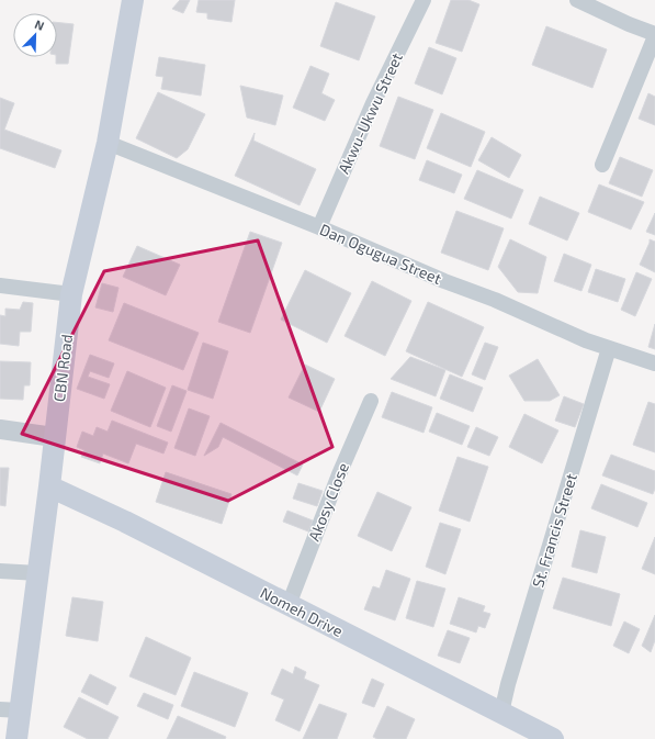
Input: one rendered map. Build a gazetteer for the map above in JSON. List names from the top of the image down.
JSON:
{
  "streets": {
    "main road": ["CBN Road", "Nomeh Drive"],
    "street": [
      "Akwu-Ukwu Street",
      "Dan Ogugua Street",
      "Akosy Close",
      "St. Francis Street"
    ]
  },
  "crossings": [
    ["Akwu-Ukwu Street", "Dan Ogugua Street"],
    ["Dan Ogugua Street", "CBN Road"],
    ["Dan Ogugua Street", "St. Francis Street"],
    ["CBN Road", "Nomeh Drive"],
    ["Akosy Close", "Nomeh Drive"],
    ["St. Francis Street", "Nomeh Drive"]
  ],
  "north": "top right"
}
